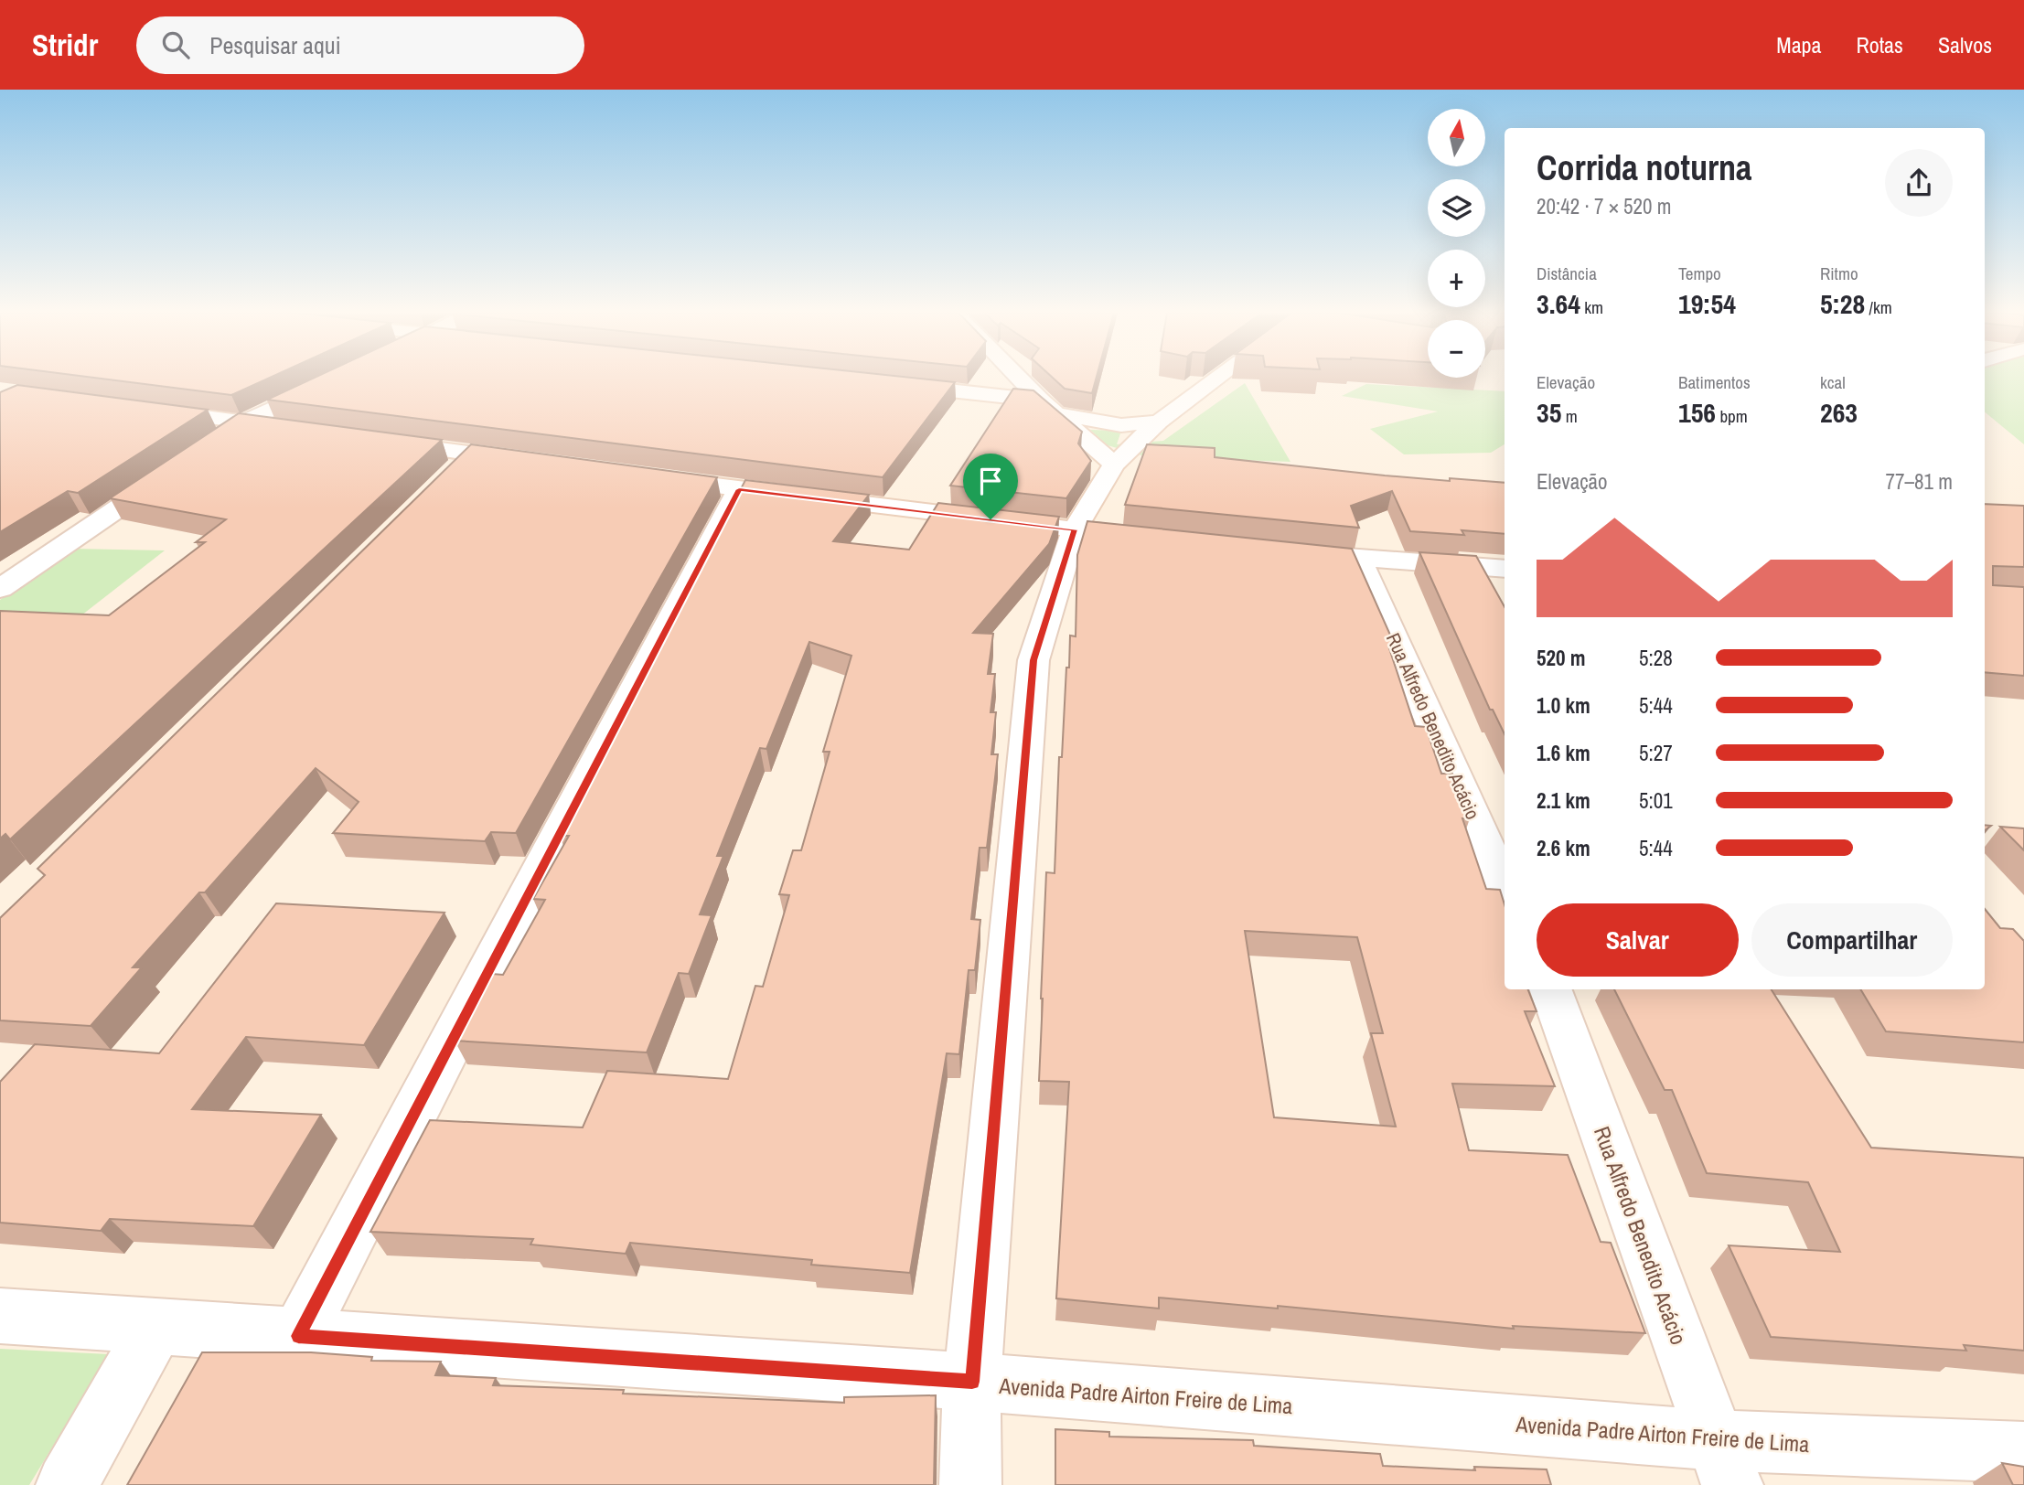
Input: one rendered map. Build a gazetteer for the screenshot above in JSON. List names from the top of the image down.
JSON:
{
  "streets": {
    "street": ["Rua Alfredo Benedito Acácio", "Avenida Padre Airton Freire de Lima"]
  },
  "crossings": [
    ["Rua Alfredo Benedito Acácio", "Avenida Padre Airton Freire de Lima"]
  ],
  "north": "top",
  "page": {
    "header": "Stridr",
    "search": "Pesquisar aqui",
    "nav": ["Mapa", "Rotas", "Salvos"],
    "map_buttons": ["+", "−"],
    "heading": ["Corrida noturna", "20:42 · 7 × 520 m"],
    "stats": [
      ["Distância", "3.64 km"],
      ["Tempo", "19:54"],
      ["Ritmo", "5:28 /km"],
      ["Elevação", "35 m"],
      ["Batimentos", "156 bpm"],
      ["kcal", "263"]
    ],
    "chart": ["Elevação", "77–81 m"],
    "list": [
      {
        "name": "520 m",
        "note": "5:28"
      },
      {
        "name": "1.0 km",
        "note": "5:44"
      },
      {
        "name": "1.6 km",
        "note": "5:27"
      },
      {
        "name": "2.1 km",
        "note": "5:01"
      },
      {
        "name": "2.6 km",
        "note": "5:44"
      }
    ],
    "buttons": ["Salvar", "Compartilhar"]
  }
}
